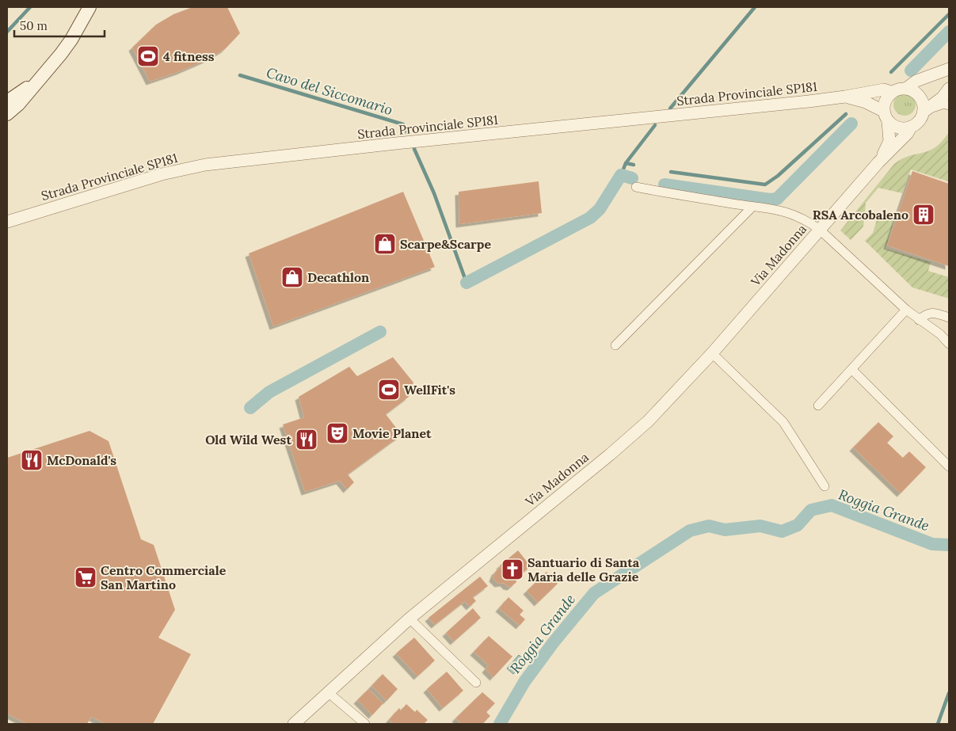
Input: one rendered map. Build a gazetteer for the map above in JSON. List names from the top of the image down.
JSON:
{
  "streets": {
    "street": ["Strada Provinciale SP181", "Via Madonna"]
  },
  "crossings": [
    ["Strada Provinciale SP181", "Via Madonna"]
  ],
  "water": ["Cavo del Siccomario", "Roggia Grande"],
  "places": {
    "sports": ["4 fitness", "WellFit's"],
    "building": ["RSA Arcobaleno"],
    "shop": ["Scarpe&Scarpe", "Decathlon"],
    "theatre": ["Movie Planet"],
    "restaurant": ["Old Wild West", "McDonald's"],
    "church": ["Santuario di Santa Maria delle Grazie"],
    "supermarket": ["Centro Commerciale San Martino"]
  },
  "scale_bar": "50 m"
}
